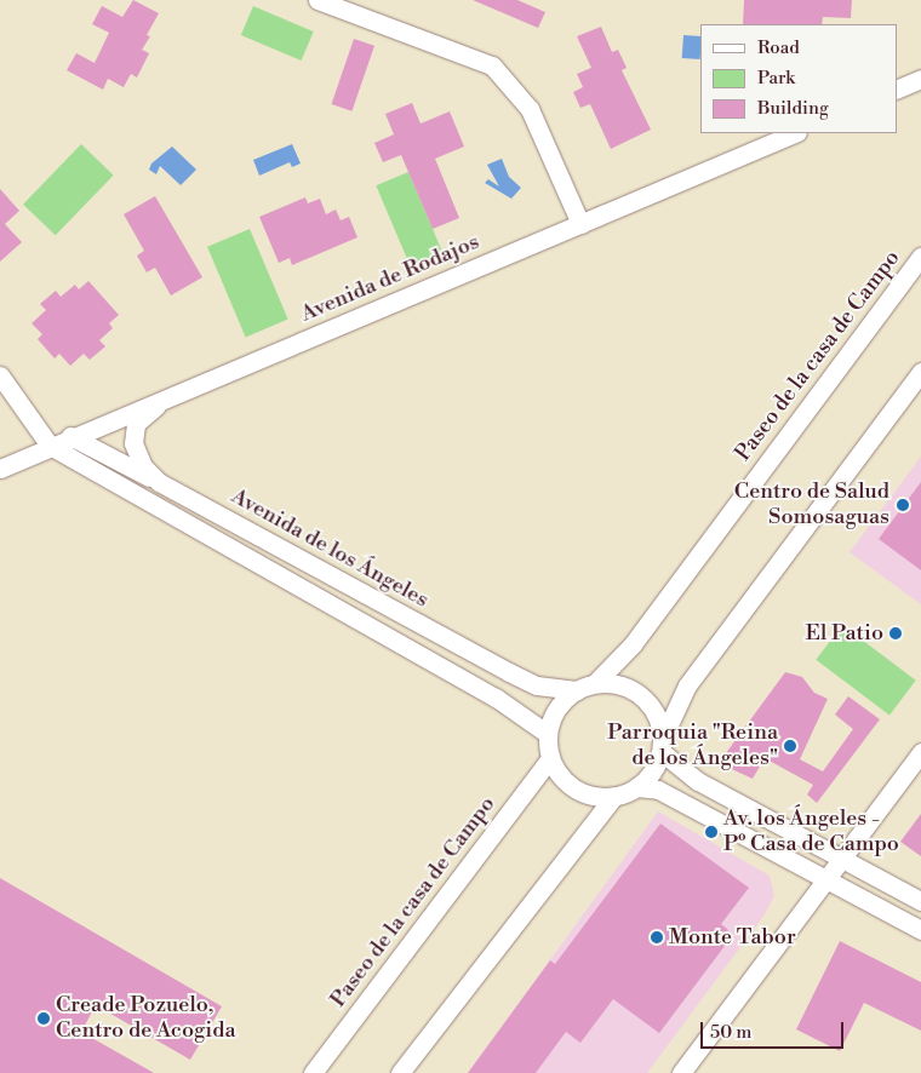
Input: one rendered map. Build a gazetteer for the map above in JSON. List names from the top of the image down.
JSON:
{
  "streets": {
    "street": ["Avenida de Rodajos", "Paseo de la casa de Campo", "Avenida de los Ángeles"]
  },
  "crossings": [
    ["Avenida de Rodajos", "Avenida de los Ángeles"],
    ["Paseo de la casa de Campo", "Avenida de los Ángeles"]
  ],
  "places": [
    "Centro de Salud Somosaguas",
    "El Patio",
    "Parroquia \"Reina de los Ángeles\"",
    "Av. los Ángeles - Pº Casa de Campo",
    "Monte Tabor",
    "Creade Pozuelo, Centro de Acogida"
  ],
  "legend": ["Road", "Park", "Building"],
  "scale_bar": "50 m"
}
